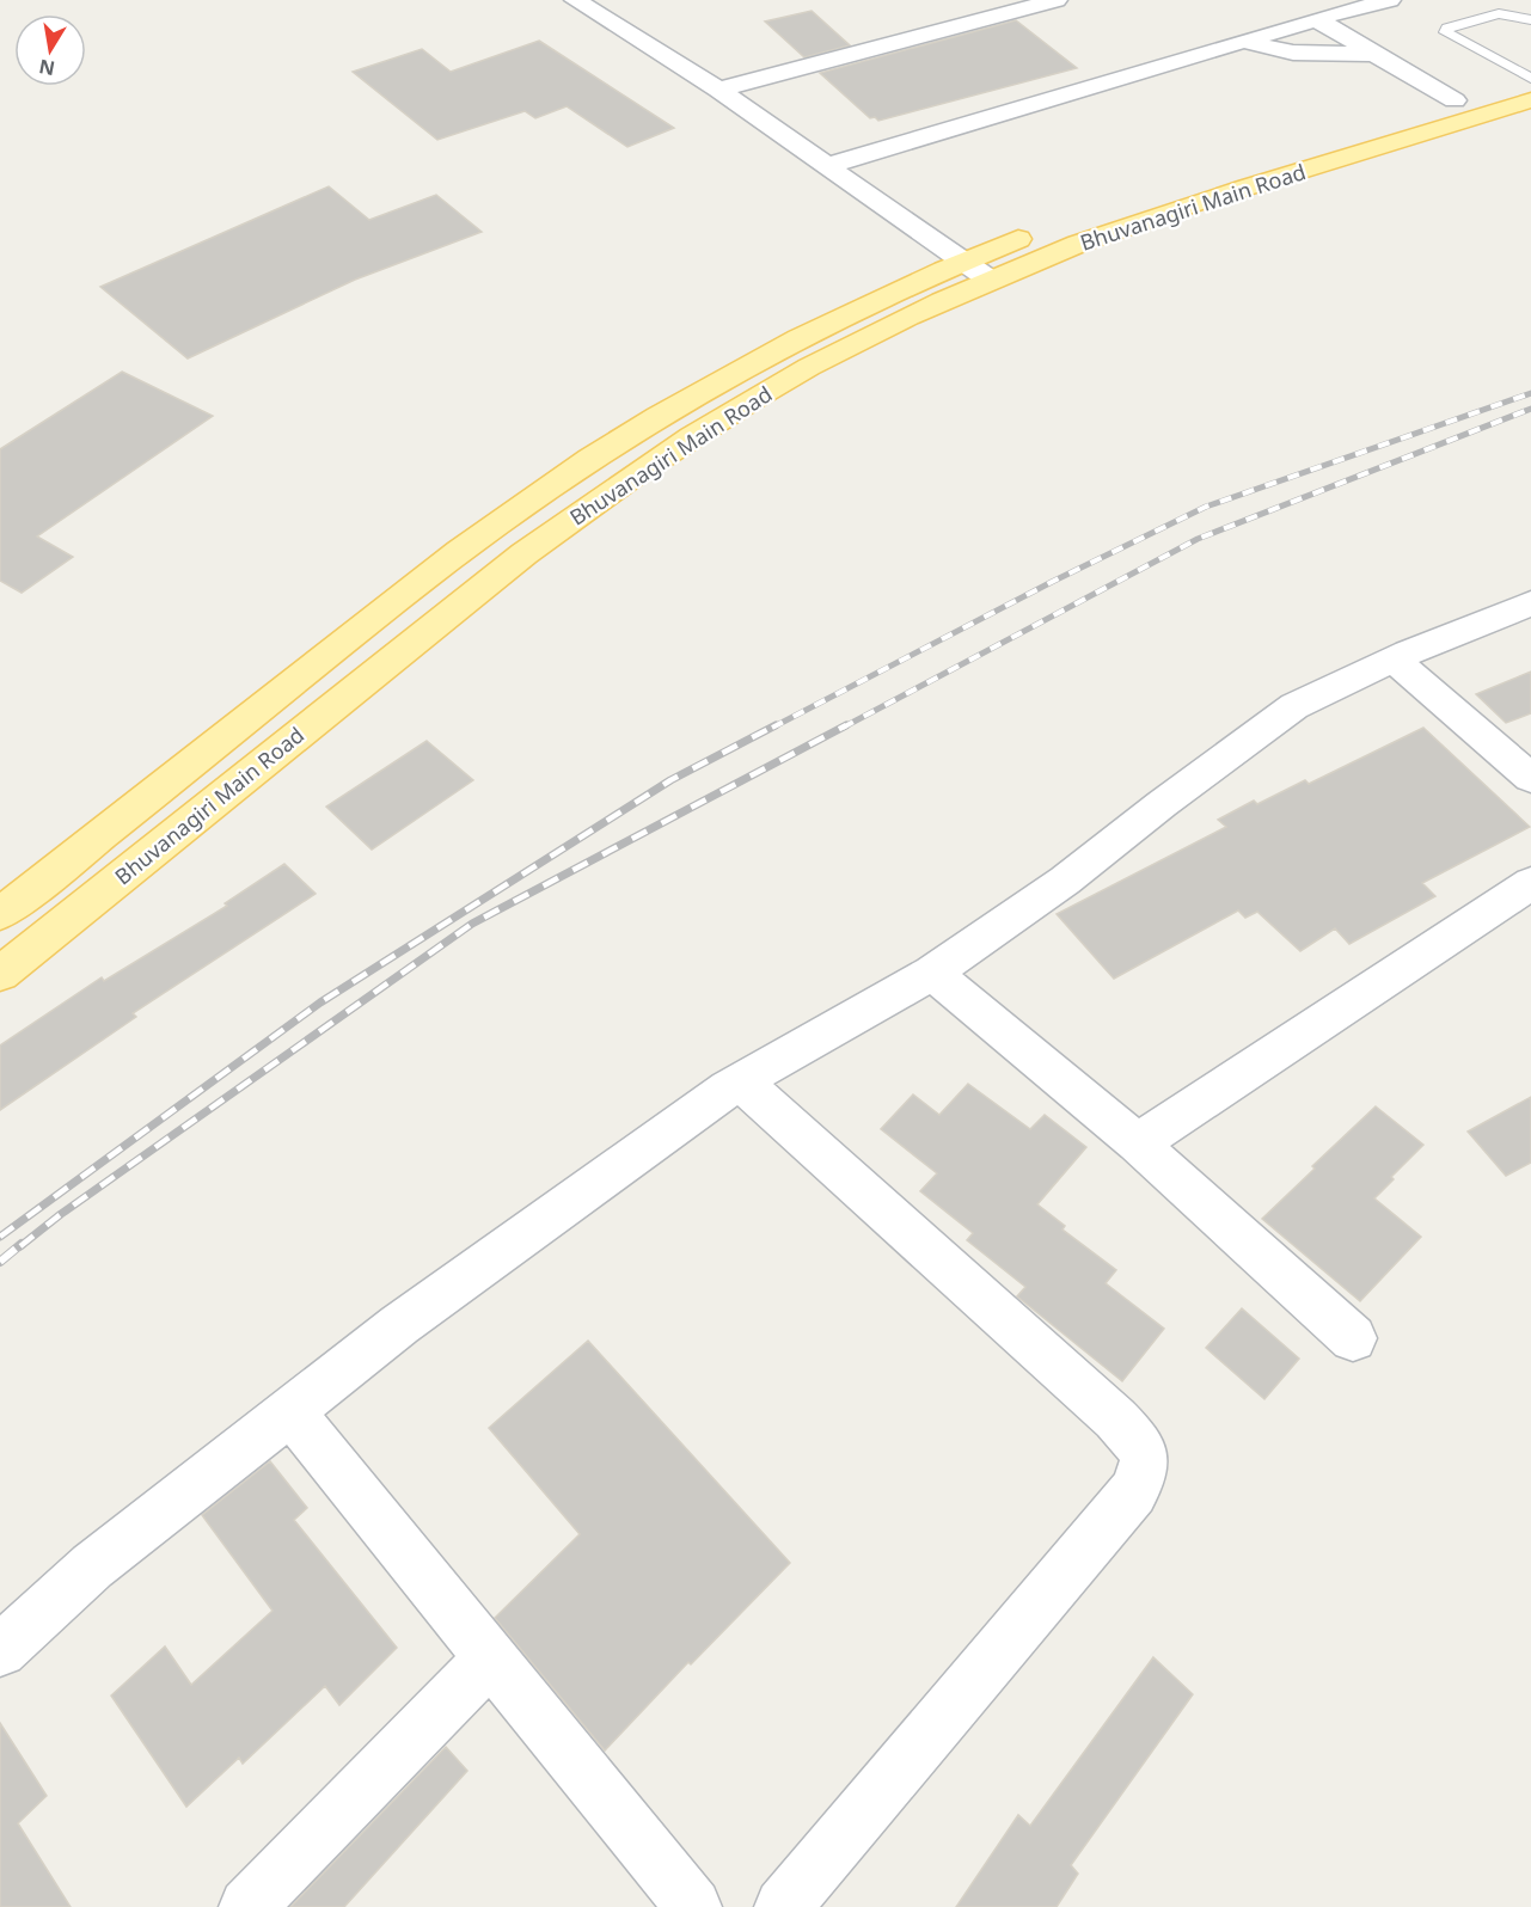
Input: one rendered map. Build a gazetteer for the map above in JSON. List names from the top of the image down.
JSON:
{
  "streets": {
    "main road": ["Bhuvanagiri Main Road"]
  },
  "north": "bottom"
}
